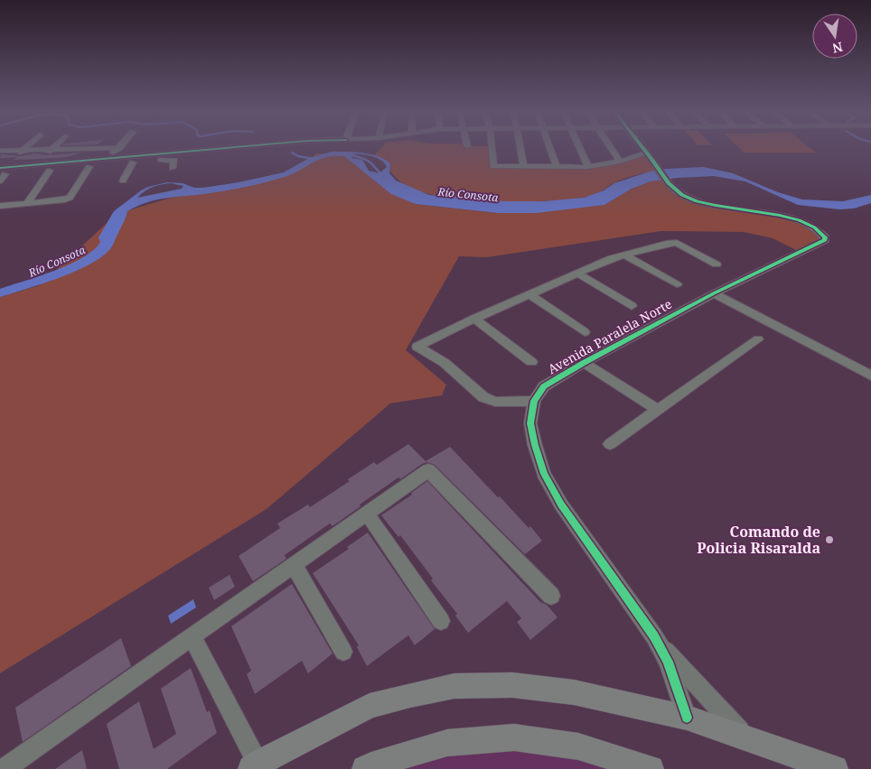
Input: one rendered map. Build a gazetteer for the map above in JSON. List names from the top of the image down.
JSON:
{
  "streets": {
    "street": ["Avenida Paralela Norte"]
  },
  "water": ["Río Consota"],
  "places": ["Comando de Policia Risaralda"],
  "north": "bottom"
}
